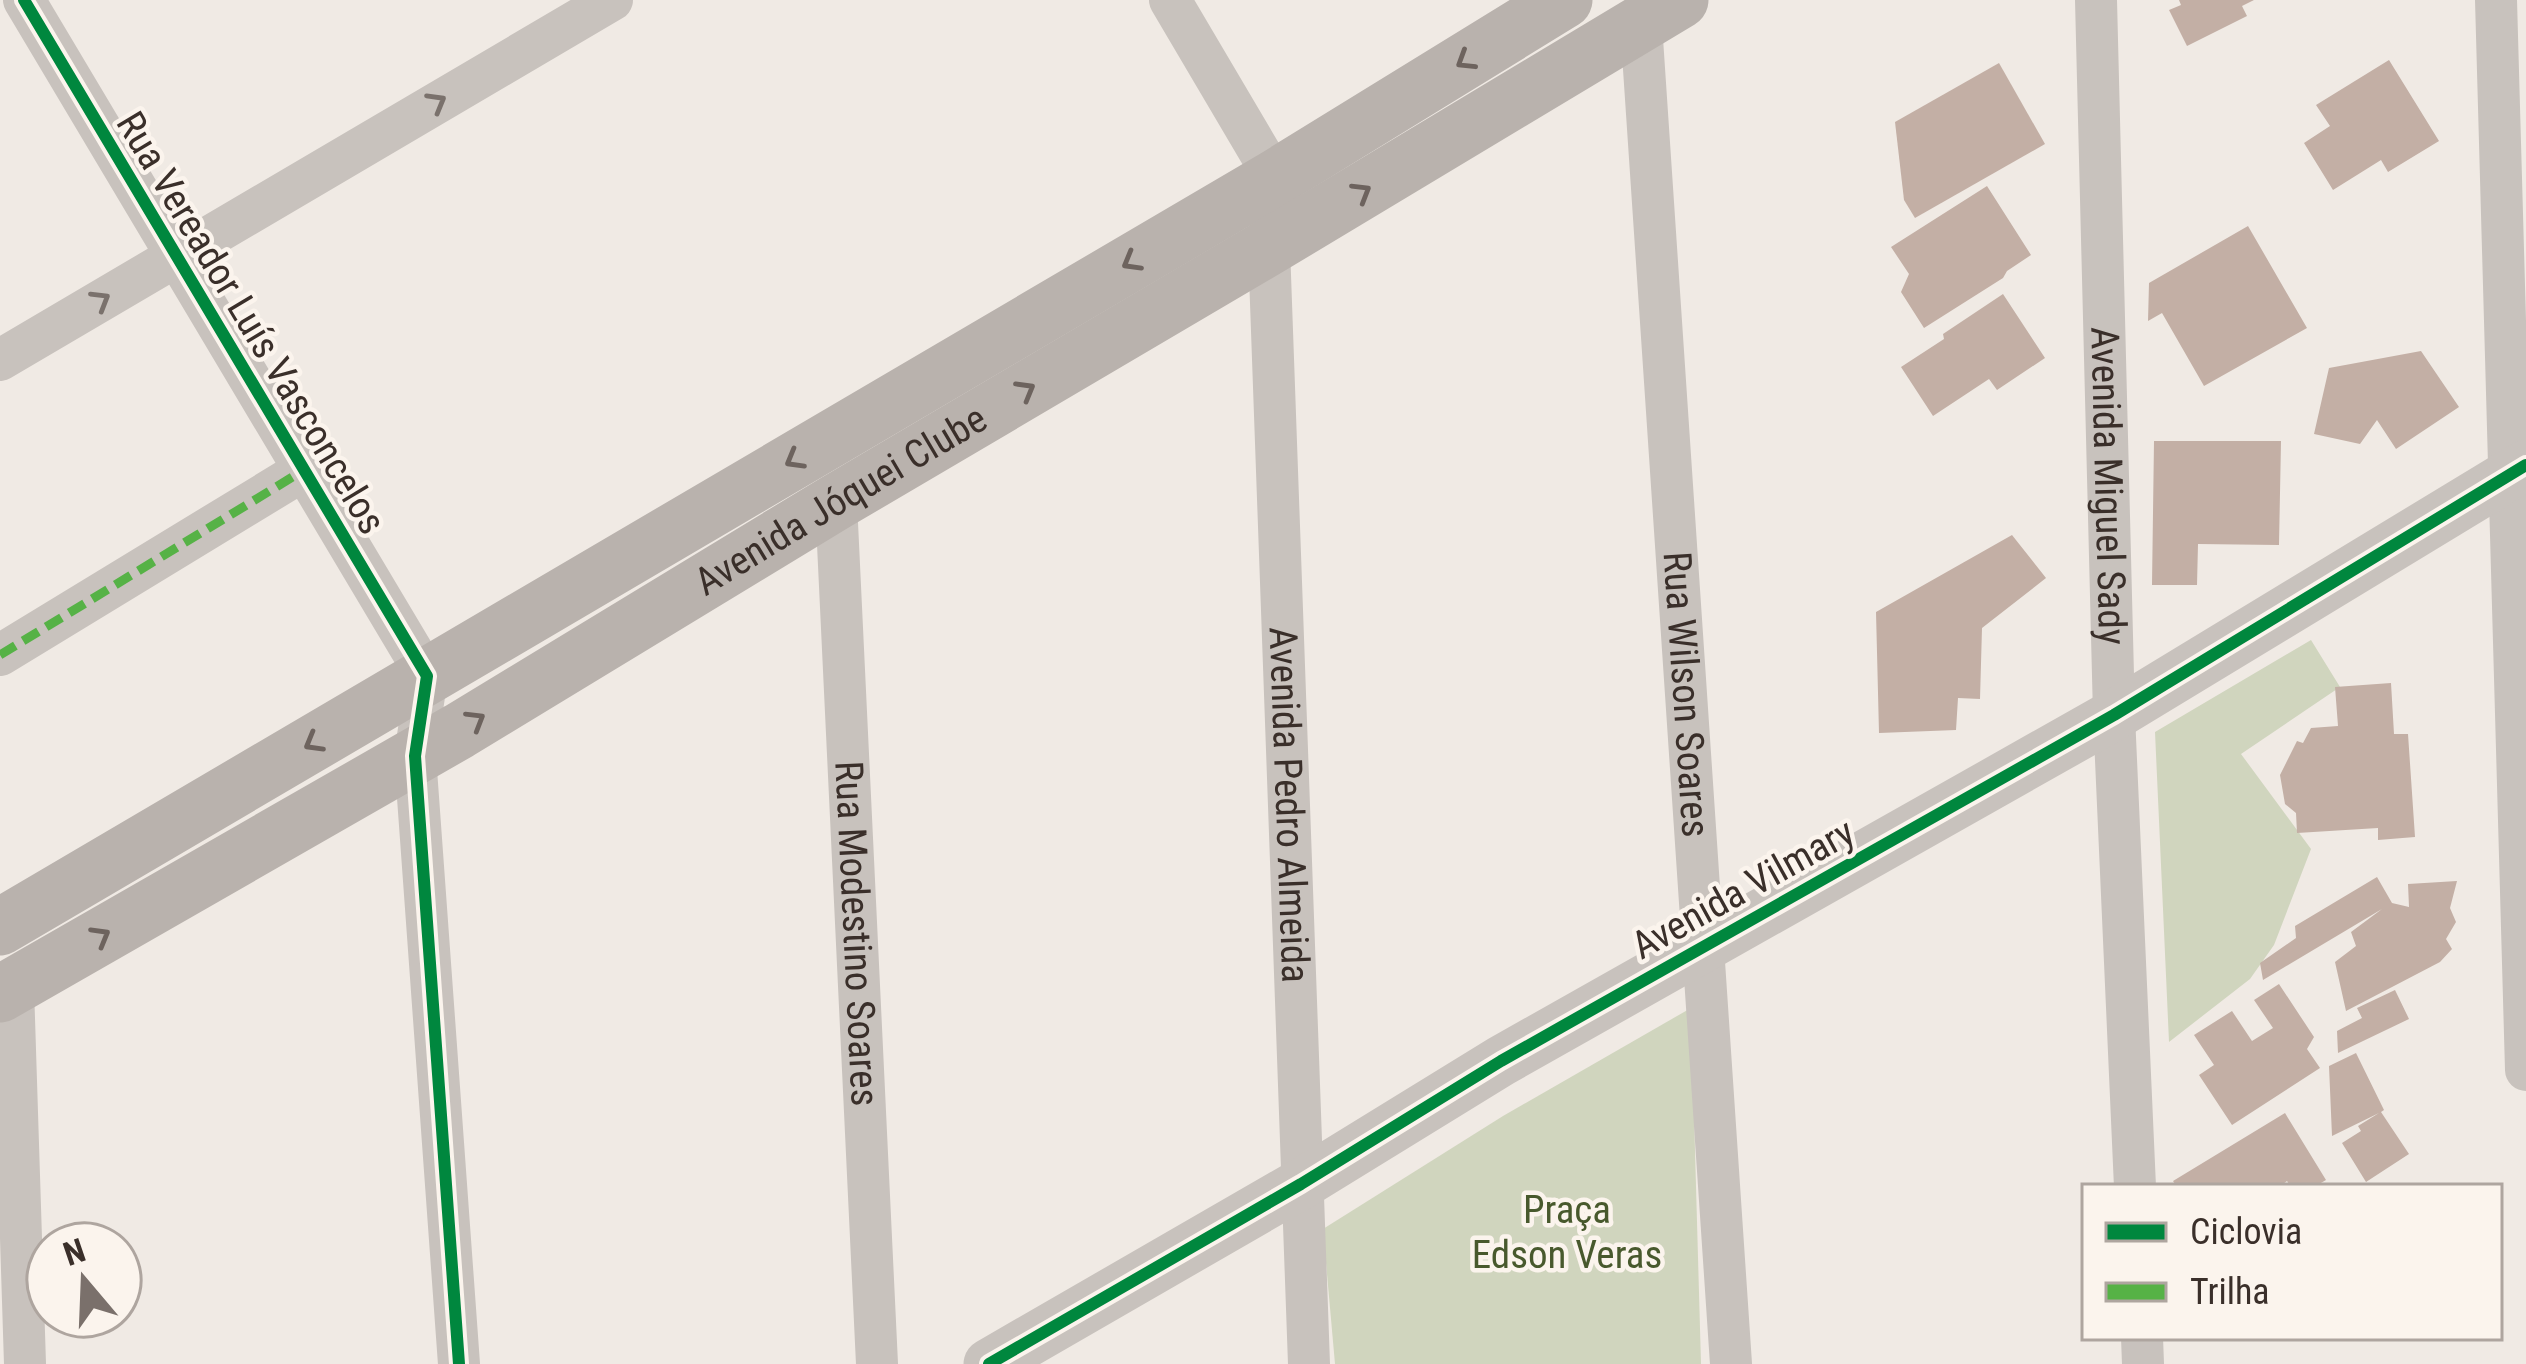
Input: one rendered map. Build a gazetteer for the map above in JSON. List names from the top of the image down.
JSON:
{
  "streets": {
    "main road": ["Avenida Jóquei Clube"],
    "street": [
      "Rua Vereador Luís Vasconcelos",
      "Avenida Miguel Sady",
      "Rua Wilson Soares",
      "Avenida Pedro Almeida",
      "Avenida Vilmary",
      "Rua Modestino Soares"
    ]
  },
  "crossings": [
    ["Rua Vereador Luís Vasconcelos", "Avenida Jóquei Clube"],
    ["Avenida Miguel Sady", "Avenida Vilmary"],
    ["Avenida Jóquei Clube", "Rua Wilson Soares"],
    ["Avenida Jóquei Clube", "Avenida Pedro Almeida"],
    ["Avenida Jóquei Clube", "Rua Modestino Soares"],
    ["Rua Wilson Soares", "Avenida Vilmary"],
    ["Avenida Pedro Almeida", "Avenida Vilmary"]
  ],
  "parks": ["Praça Edson Veras"],
  "legend": ["Ciclovia", "Trilha"],
  "north": "top"
}
